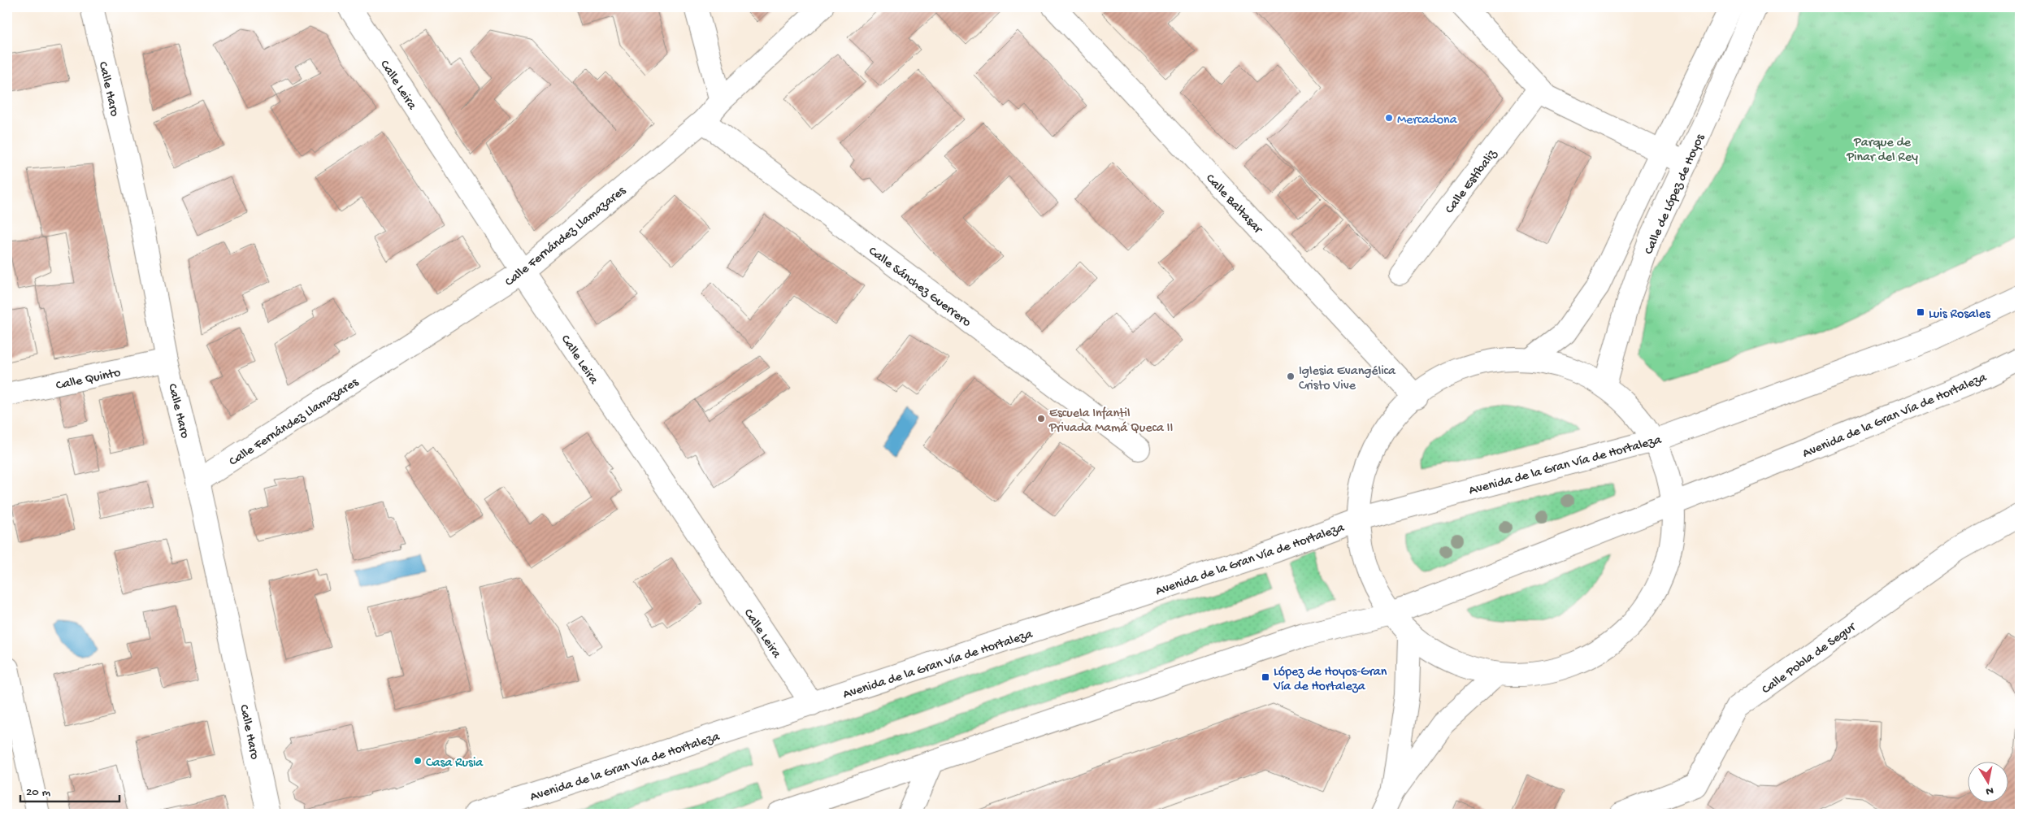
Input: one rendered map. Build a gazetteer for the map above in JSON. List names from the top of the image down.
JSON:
{
  "streets": {
    "street": [
      "Calle Leira",
      "Calle Haro",
      "Calle Estíbaliz",
      "Calle de López de Hoyos",
      "Calle Baltasar",
      "Calle Fernández Llamazares",
      "Calle Sánchez Guerrero",
      "Calle Quinto",
      "Avenida de la Gran Vía de Hortaleza",
      "Calle Pobla de Segur"
    ]
  },
  "crossings": [
    ["Calle Leira", "Calle Fernández Llamazares"],
    ["Calle Leira", "Avenida de la Gran Vía de Hortaleza"],
    ["Calle Haro", "Calle Fernández Llamazares"],
    ["Calle Haro", "Calle Quinto"],
    ["Calle Fernández Llamazares", "Calle Sánchez Guerrero"]
  ],
  "parks": ["Parque de Pinar del Rey"],
  "places": {
    "other": [
      "Mercadona",
      "Iglesia Evangélica Cristo Vive",
      "Escuela Infantil Privada Mamá Queca II",
      "Casa Rusia"
    ],
    "transit": ["Luis Rosales", "López de Hoyos-Gran Vía de Hortaleza"]
  },
  "scale_bar": "20 m",
  "north": "bottom"
}
